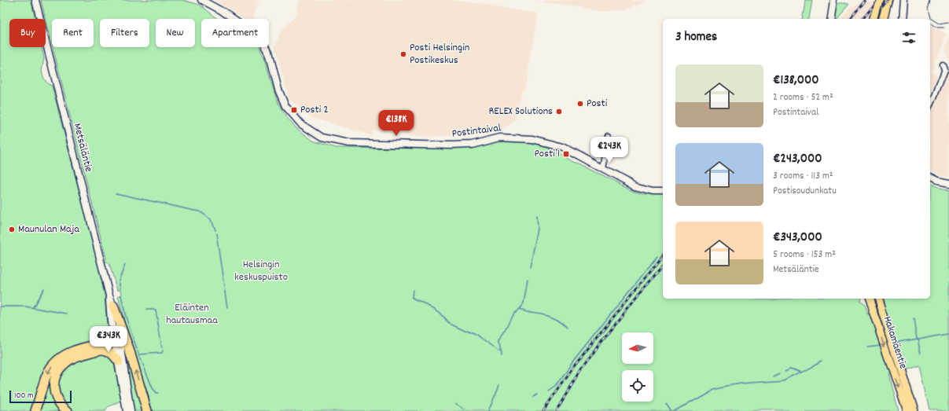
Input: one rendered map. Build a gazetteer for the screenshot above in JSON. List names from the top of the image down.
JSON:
{
  "streets": {
    "main road": ["Hakamäentie"],
    "street": ["Postintaival", "Metsäläntie"]
  },
  "parks": ["Helsingin keskuspuisto", "Eläinten hautausmaa"],
  "places": {
    "other": [
      "Posti Helsingin Postikeskus",
      "Posti",
      "RELEX Solutions",
      "Maunulan Maja"
    ],
    "transit": ["Posti 2", "Posti 1"]
  },
  "scale_bar": "100 m",
  "north": "left",
  "page": {
    "chip": [
      "Buy",
      "Rent",
      "Filters",
      "New",
      "Apartment"
    ],
    "heading": "3 homes",
    "list": [
      {
        "name": "€138,000",
        "note": "2 rooms · 52 m² · Postintaival"
      },
      {
        "name": "€243,000",
        "note": "3 rooms · 113 m² · Postisoudunkatu"
      },
      {
        "name": "€343,000",
        "note": "5 rooms · 153 m² · Metsäläntie"
      }
    ],
    "price": ["€138K", "€243K", "€343K"],
    "scale": "100 m"
  }
}
